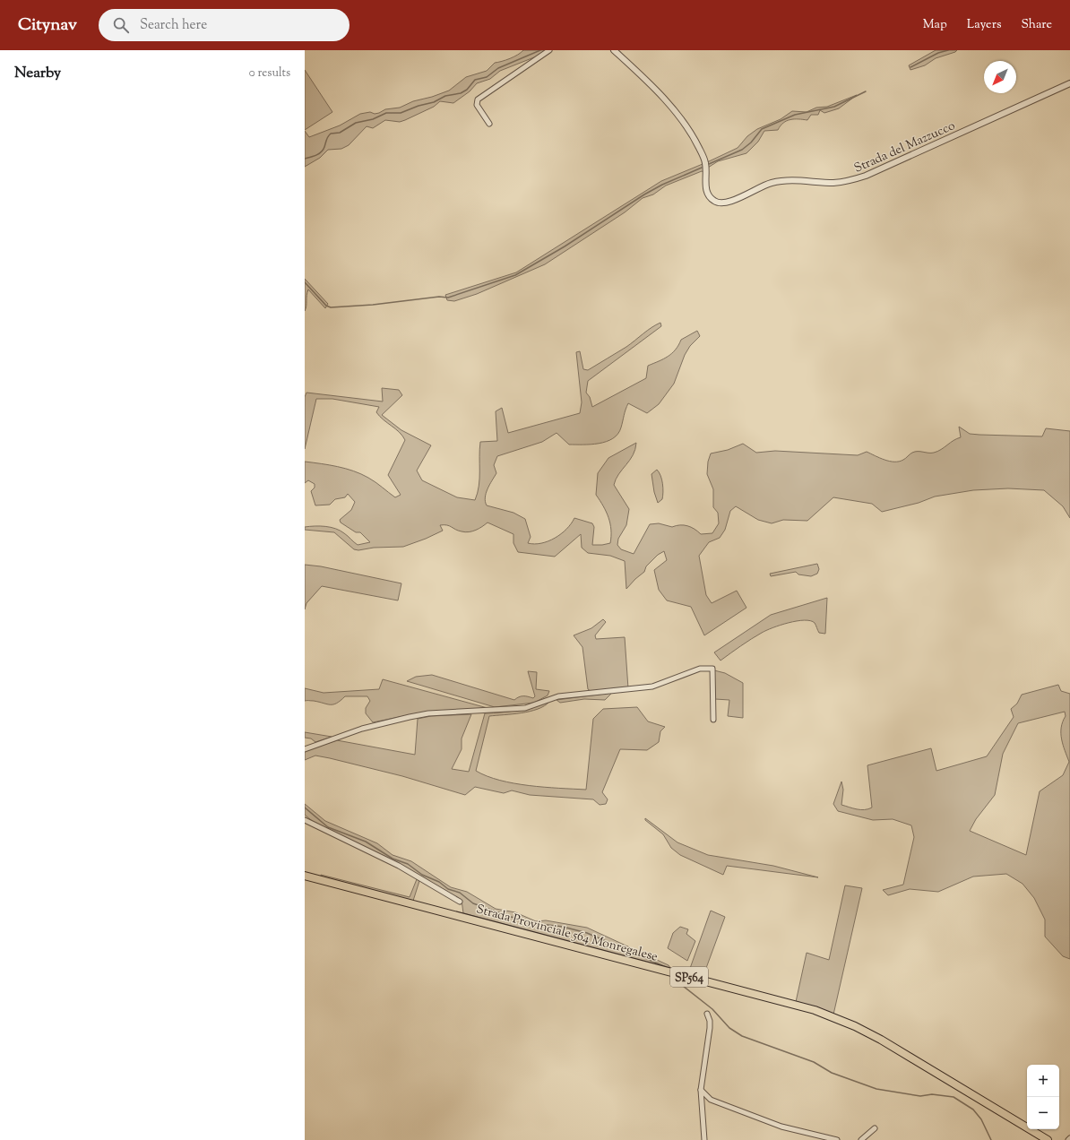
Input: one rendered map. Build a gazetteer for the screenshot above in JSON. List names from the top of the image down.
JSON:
{
  "streets": {
    "main road": ["Strada Provinciale 564 Monregalese", "SP564"],
    "street": ["Strada del Mazzucco"]
  },
  "north": "bottom left",
  "page": {
    "header": "Citynav",
    "search": "Search here",
    "nav": ["Map", "Layers", "Share"],
    "heading": ["Nearby", "0 results"],
    "map_buttons": ["+", "−"]
  }
}
